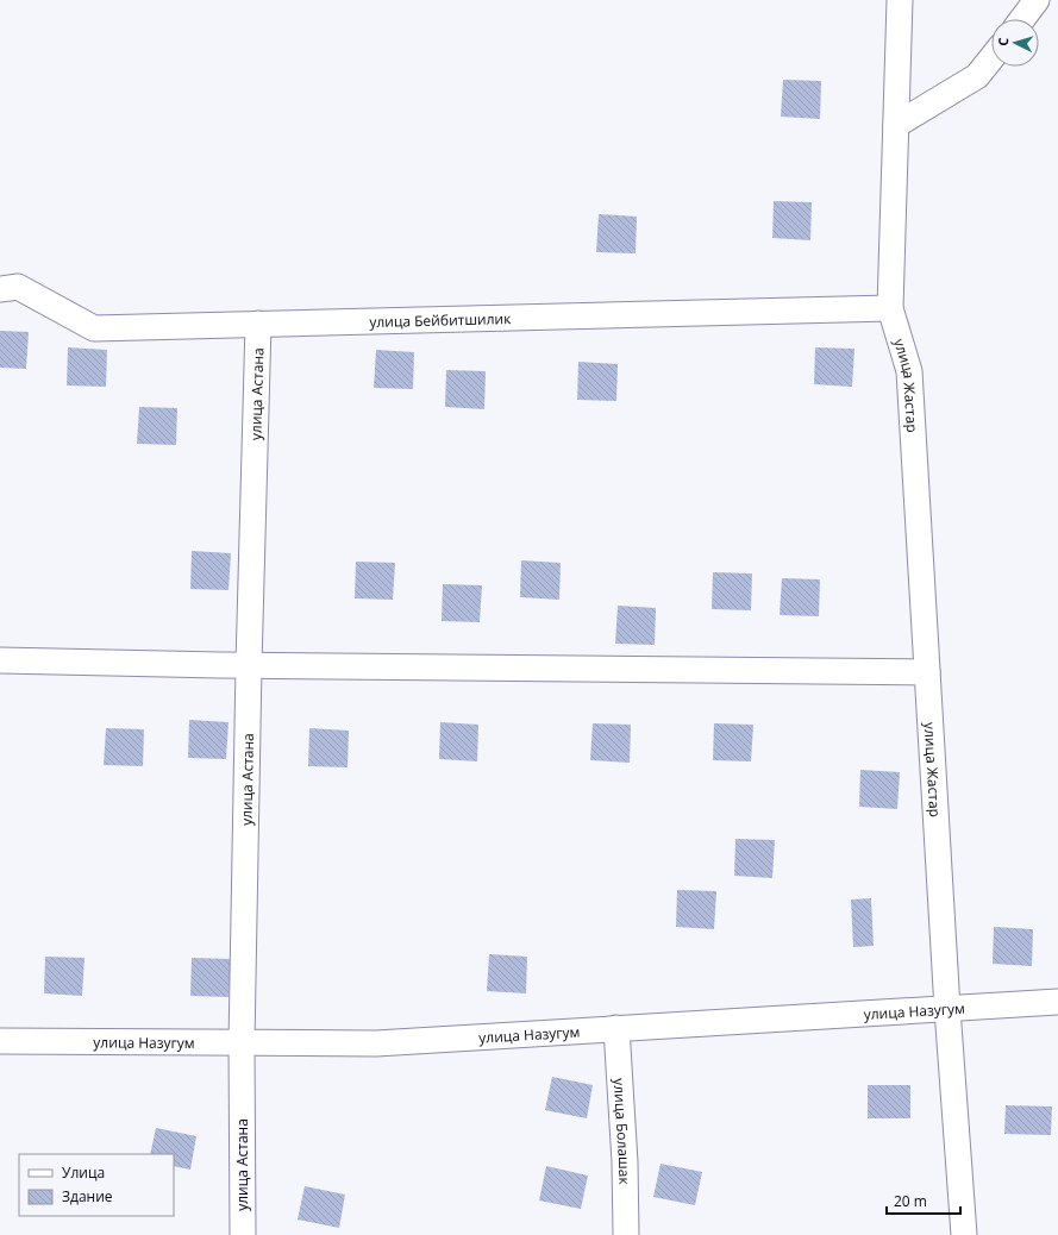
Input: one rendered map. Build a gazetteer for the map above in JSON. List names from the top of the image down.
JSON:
{
  "streets": {
    "street": [
      "улица Бейбитшилик",
      "улица Жастар",
      "улица Астана",
      "улица Назугум",
      "улица Болашак"
    ]
  },
  "crossings": [
    ["улица Бейбитшилик", "улица Жастар"],
    ["улица Бейбитшилик", "улица Астана"],
    ["улица Жастар", "улица Назугум"],
    ["улица Астана", "улица Назугум"],
    ["улица Назугум", "улица Болашак"]
  ],
  "legend": ["Улица", "Здание"],
  "scale_bar": "20 m",
  "north": "left"
}
